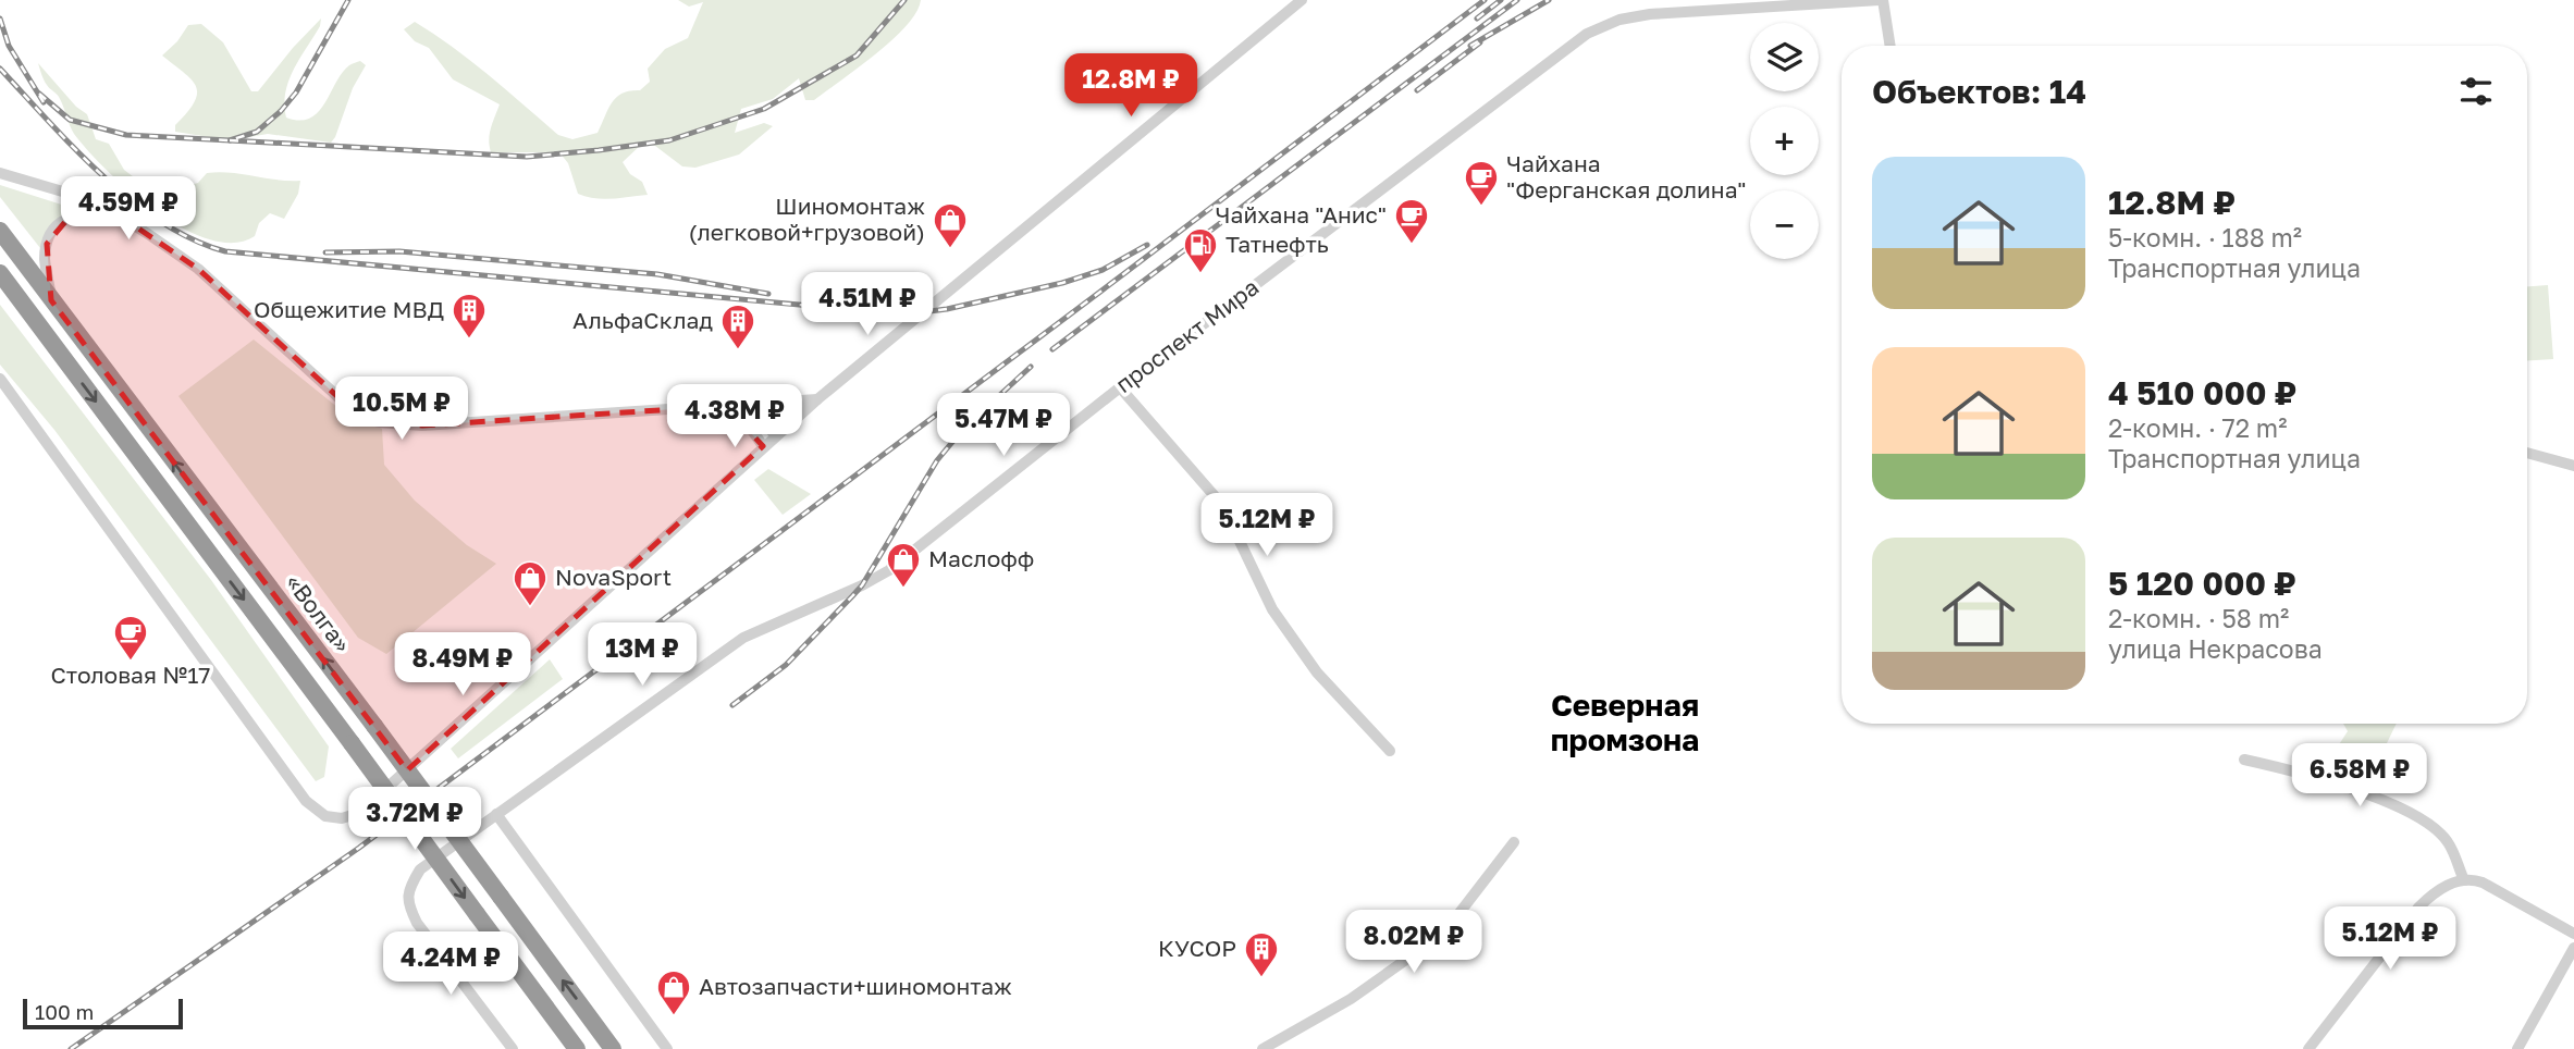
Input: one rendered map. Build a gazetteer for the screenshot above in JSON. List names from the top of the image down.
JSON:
{
  "streets": {
    "highway": ["«Волга»"],
    "street": ["проспект Мира"]
  },
  "districts": ["Северная промзона"],
  "places": {
    "cafe": ["Чайхана \"Ферганская долина\"", "Чайхана \"Анис\"", "Столовая №17"],
    "shop": [
      "Шиномонтаж (легковой+грузовой)",
      "Маслофф",
      "NovaSport",
      "Автозапчасти+шиномонтаж"
    ],
    "fuel station": ["Татнефть"],
    "building": ["Общежитие МВД", "АльфаСклад", "КУСОР"]
  },
  "scale_bar": "100 m",
  "page": {
    "map_buttons": ["+", "−"],
    "heading": "Объектов: 14",
    "price": [
      "12.8M ₽",
      "4.59M ₽",
      "4.51M ₽",
      "10.5M ₽",
      "4.38M ₽",
      "5.47M ₽",
      "5.12M ₽",
      "13M ₽",
      "8.49M ₽",
      "6.58M ₽",
      "3.72M ₽",
      "5.12M ₽",
      "8.02M ₽",
      "4.24M ₽"
    ],
    "list": [
      {
        "name": "12.8M ₽",
        "note": "5-комн. · 188 m² · Транспортная улица"
      },
      {
        "name": "4 510 000 ₽",
        "note": "2-комн. · 72 m² · Транспортная улица"
      },
      {
        "name": "5 120 000 ₽",
        "note": "2-комн. · 58 m² · улица Некрасова"
      }
    ],
    "scale": "100 m"
  }
}
